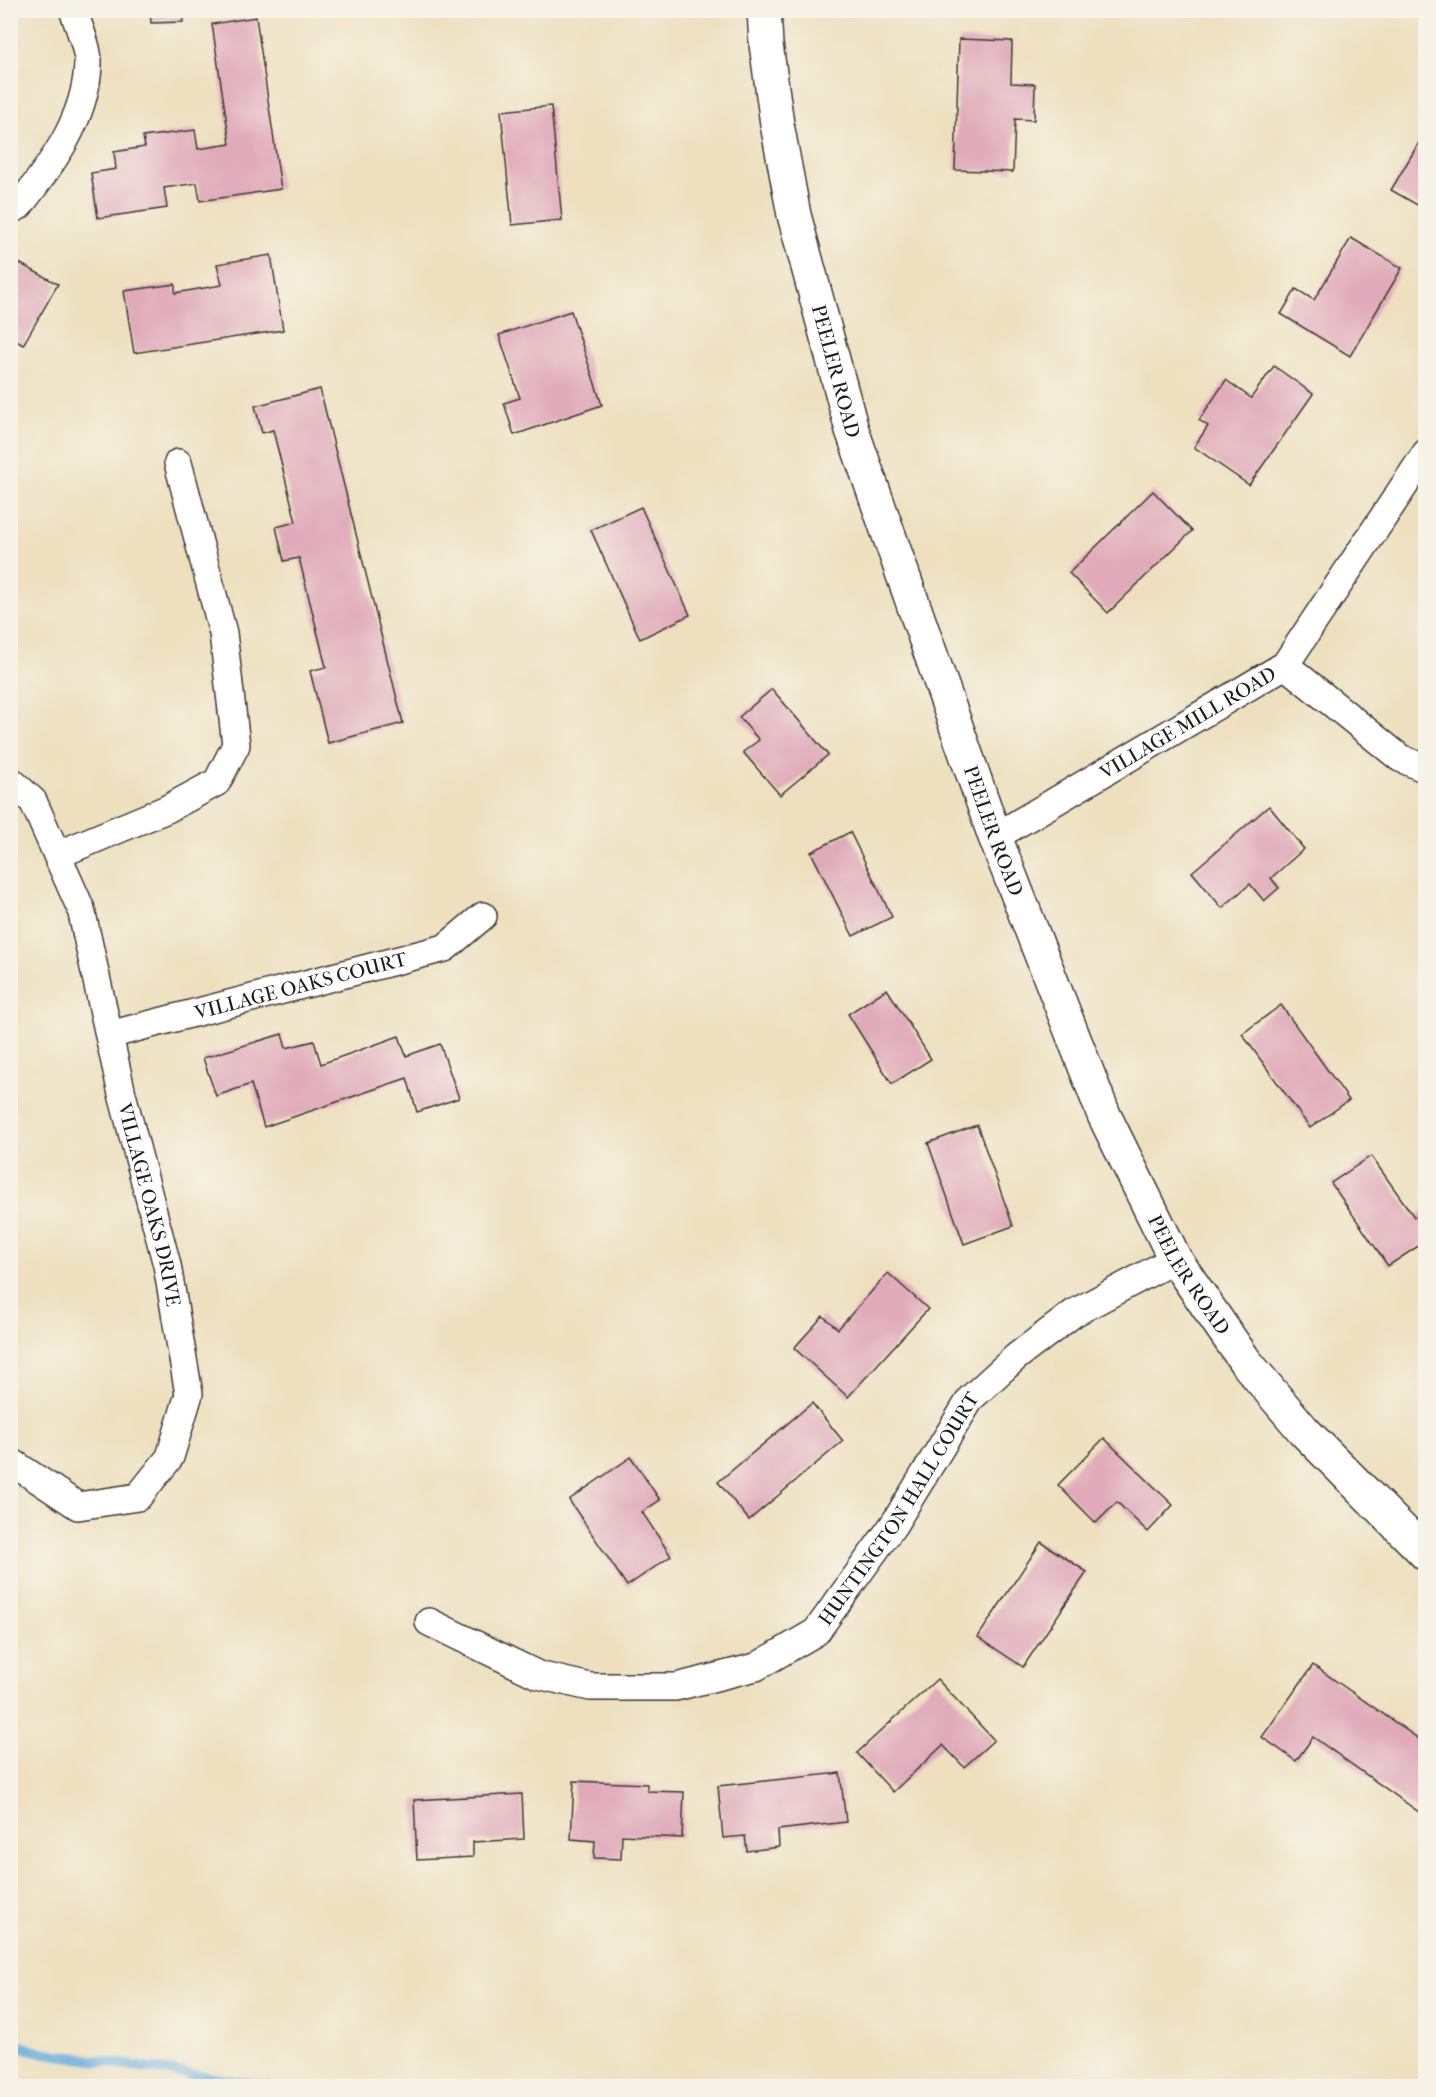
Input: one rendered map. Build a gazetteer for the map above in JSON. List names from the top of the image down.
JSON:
{
  "streets": {
    "street": [
      "PEELER ROAD",
      "VILLAGE MILL ROAD",
      "VILLAGE OAKS COURT",
      "VILLAGE OAKS DRIVE",
      "HUNTINGTON HALL COURT"
    ]
  },
  "crossings": [
    ["PEELER ROAD", "VILLAGE MILL ROAD"],
    ["PEELER ROAD", "HUNTINGTON HALL COURT"],
    ["VILLAGE OAKS COURT", "VILLAGE OAKS DRIVE"]
  ]
}
